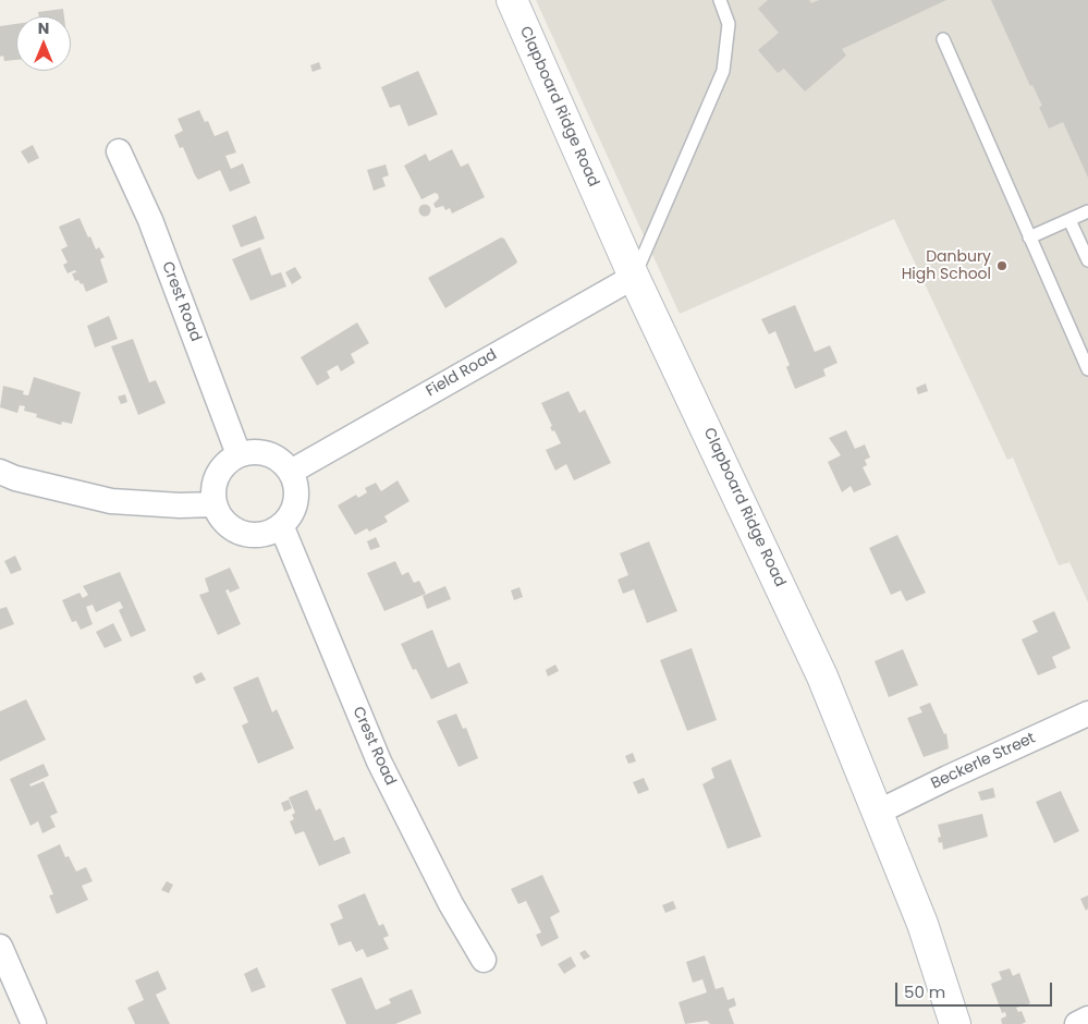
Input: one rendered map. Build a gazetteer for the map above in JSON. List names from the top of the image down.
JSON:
{
  "streets": {
    "main road": ["Clapboard Ridge Road"],
    "street": ["Crest Road", "Field Road", "Beckerle Street"]
  },
  "crossings": [
    ["Clapboard Ridge Road", "Field Road"],
    ["Clapboard Ridge Road", "Beckerle Street"],
    ["Crest Road", "Field Road"]
  ],
  "places": ["Danbury High School"],
  "scale_bar": "50 m",
  "north": "top"
}
